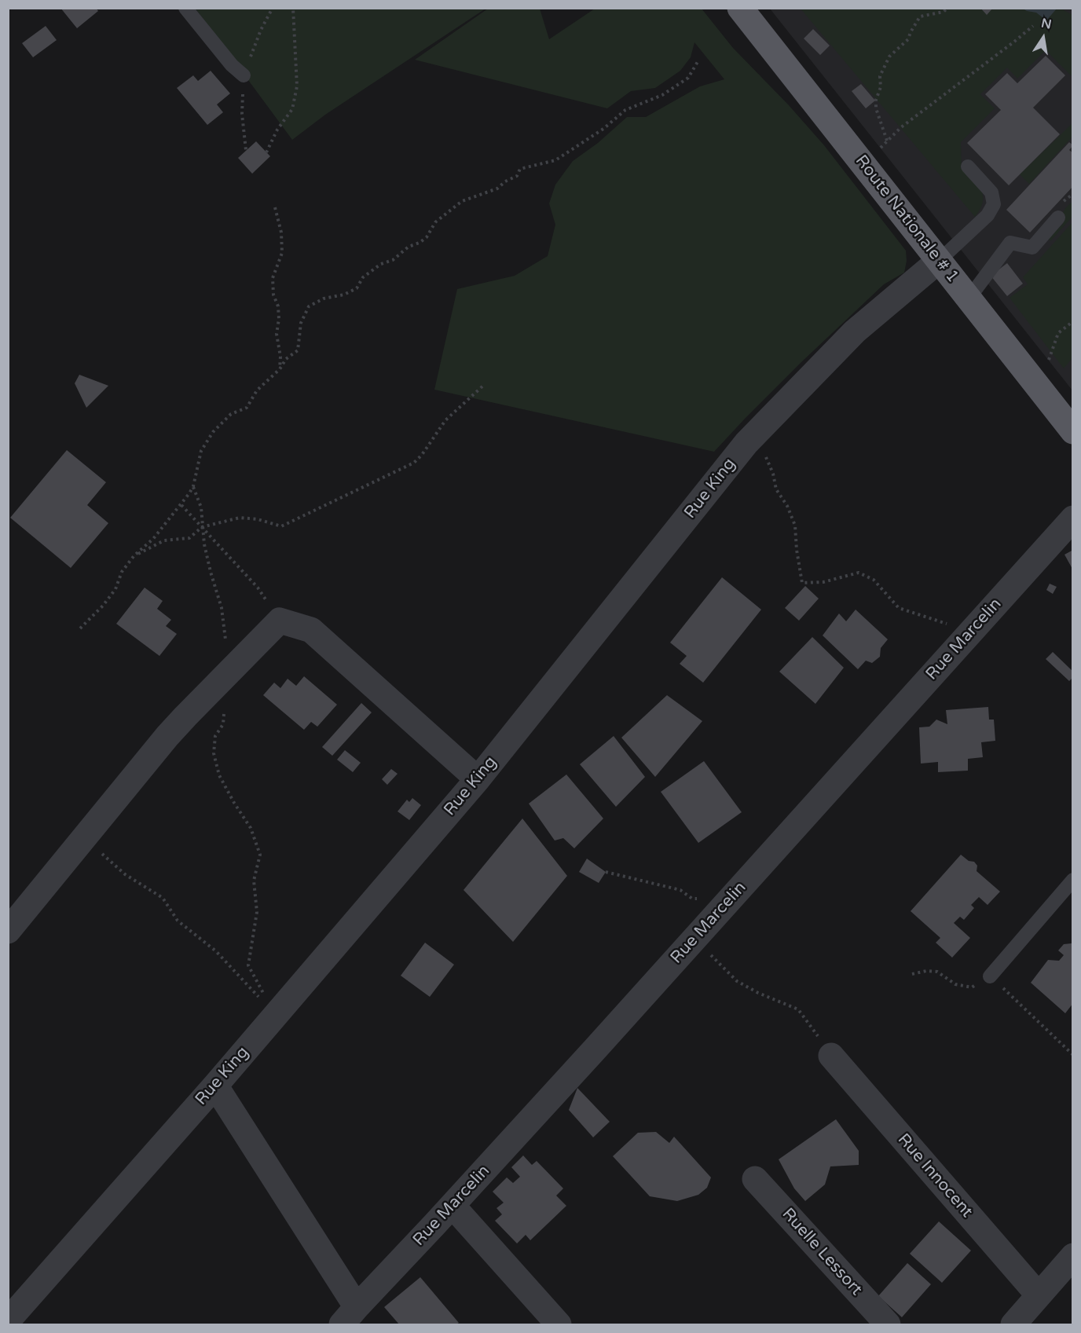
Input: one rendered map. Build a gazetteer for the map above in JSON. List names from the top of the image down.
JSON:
{
  "streets": {
    "main road": ["Route Nationale # 1"],
    "street": [
      "Rue King",
      "Rue Marcelin",
      "Rue Innocent",
      "Ruelle Lessort"
    ]
  },
  "crossings": [
    ["Route Nationale # 1", "Rue King"]
  ],
  "north": "top"
}
